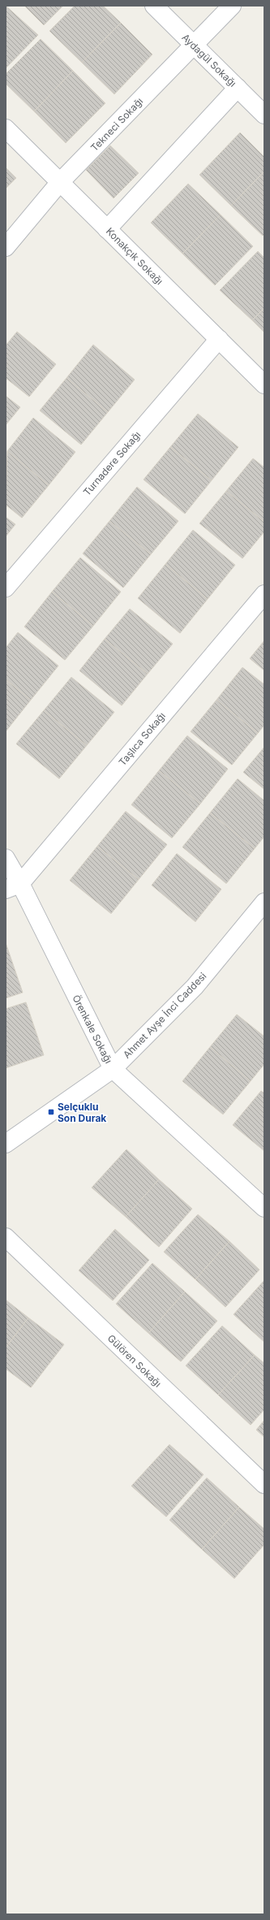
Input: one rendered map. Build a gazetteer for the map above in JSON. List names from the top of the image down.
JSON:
{
  "streets": {
    "street": [
      "Aydagül Sokağı",
      "Tekneci Sokağı",
      "Konakçık Sokağı",
      "Turnadere Sokağı",
      "Taşlıca Sokağı",
      "Ahmet Ayşe İnci Caddesi",
      "Örenkale Sokağı",
      "Gülören Sokağı"
    ]
  },
  "crossings": [
    ["Aydagül Sokağı", "Tekneci Sokağı"],
    ["Tekneci Sokağı", "Konakçık Sokağı"],
    ["Konakçık Sokağı", "Turnadere Sokağı"],
    ["Taşlıca Sokağı", "Örenkale Sokağı"],
    ["Ahmet Ayşe İnci Caddesi", "Örenkale Sokağı"]
  ],
  "places": {
    "transit": ["Selçuklu Son Durak"]
  }
}
